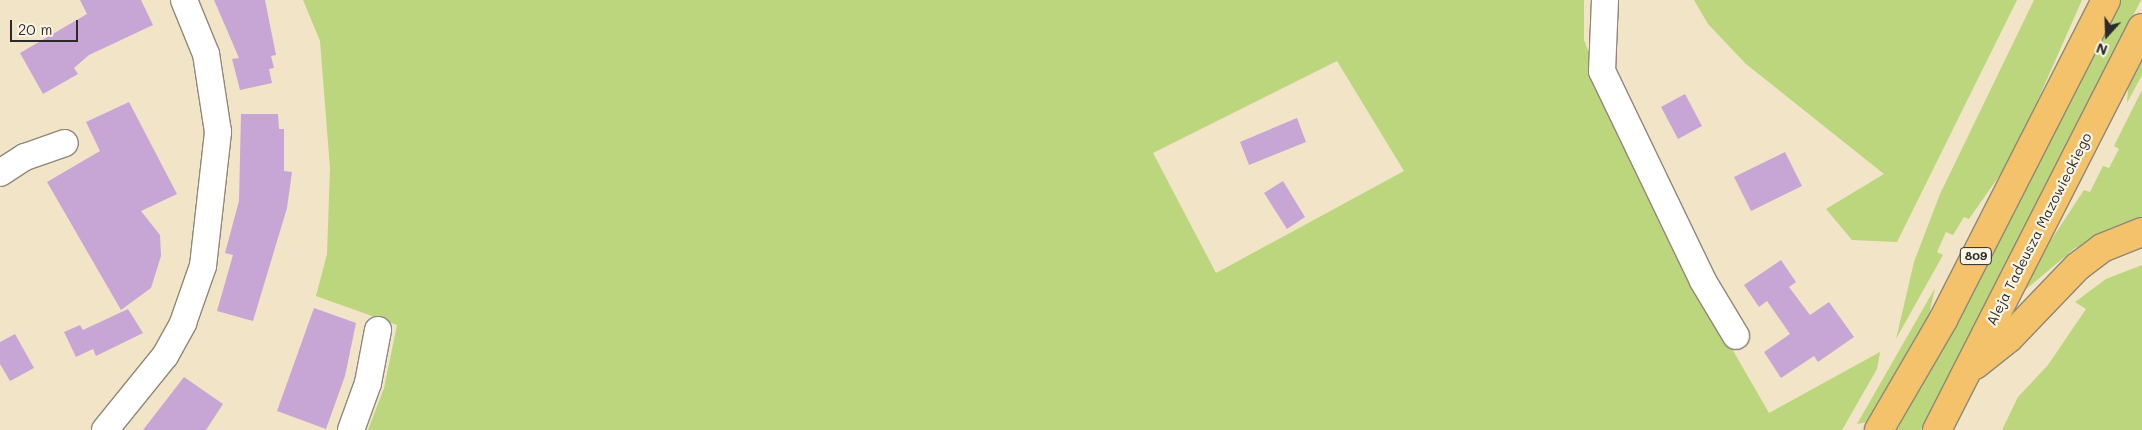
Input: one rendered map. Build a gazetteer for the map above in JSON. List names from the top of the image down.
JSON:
{
  "streets": {
    "main road": ["Aleja Tadeusza Mazowieckiego", "809"]
  },
  "scale_bar": "20 m",
  "north": "bottom"
}
